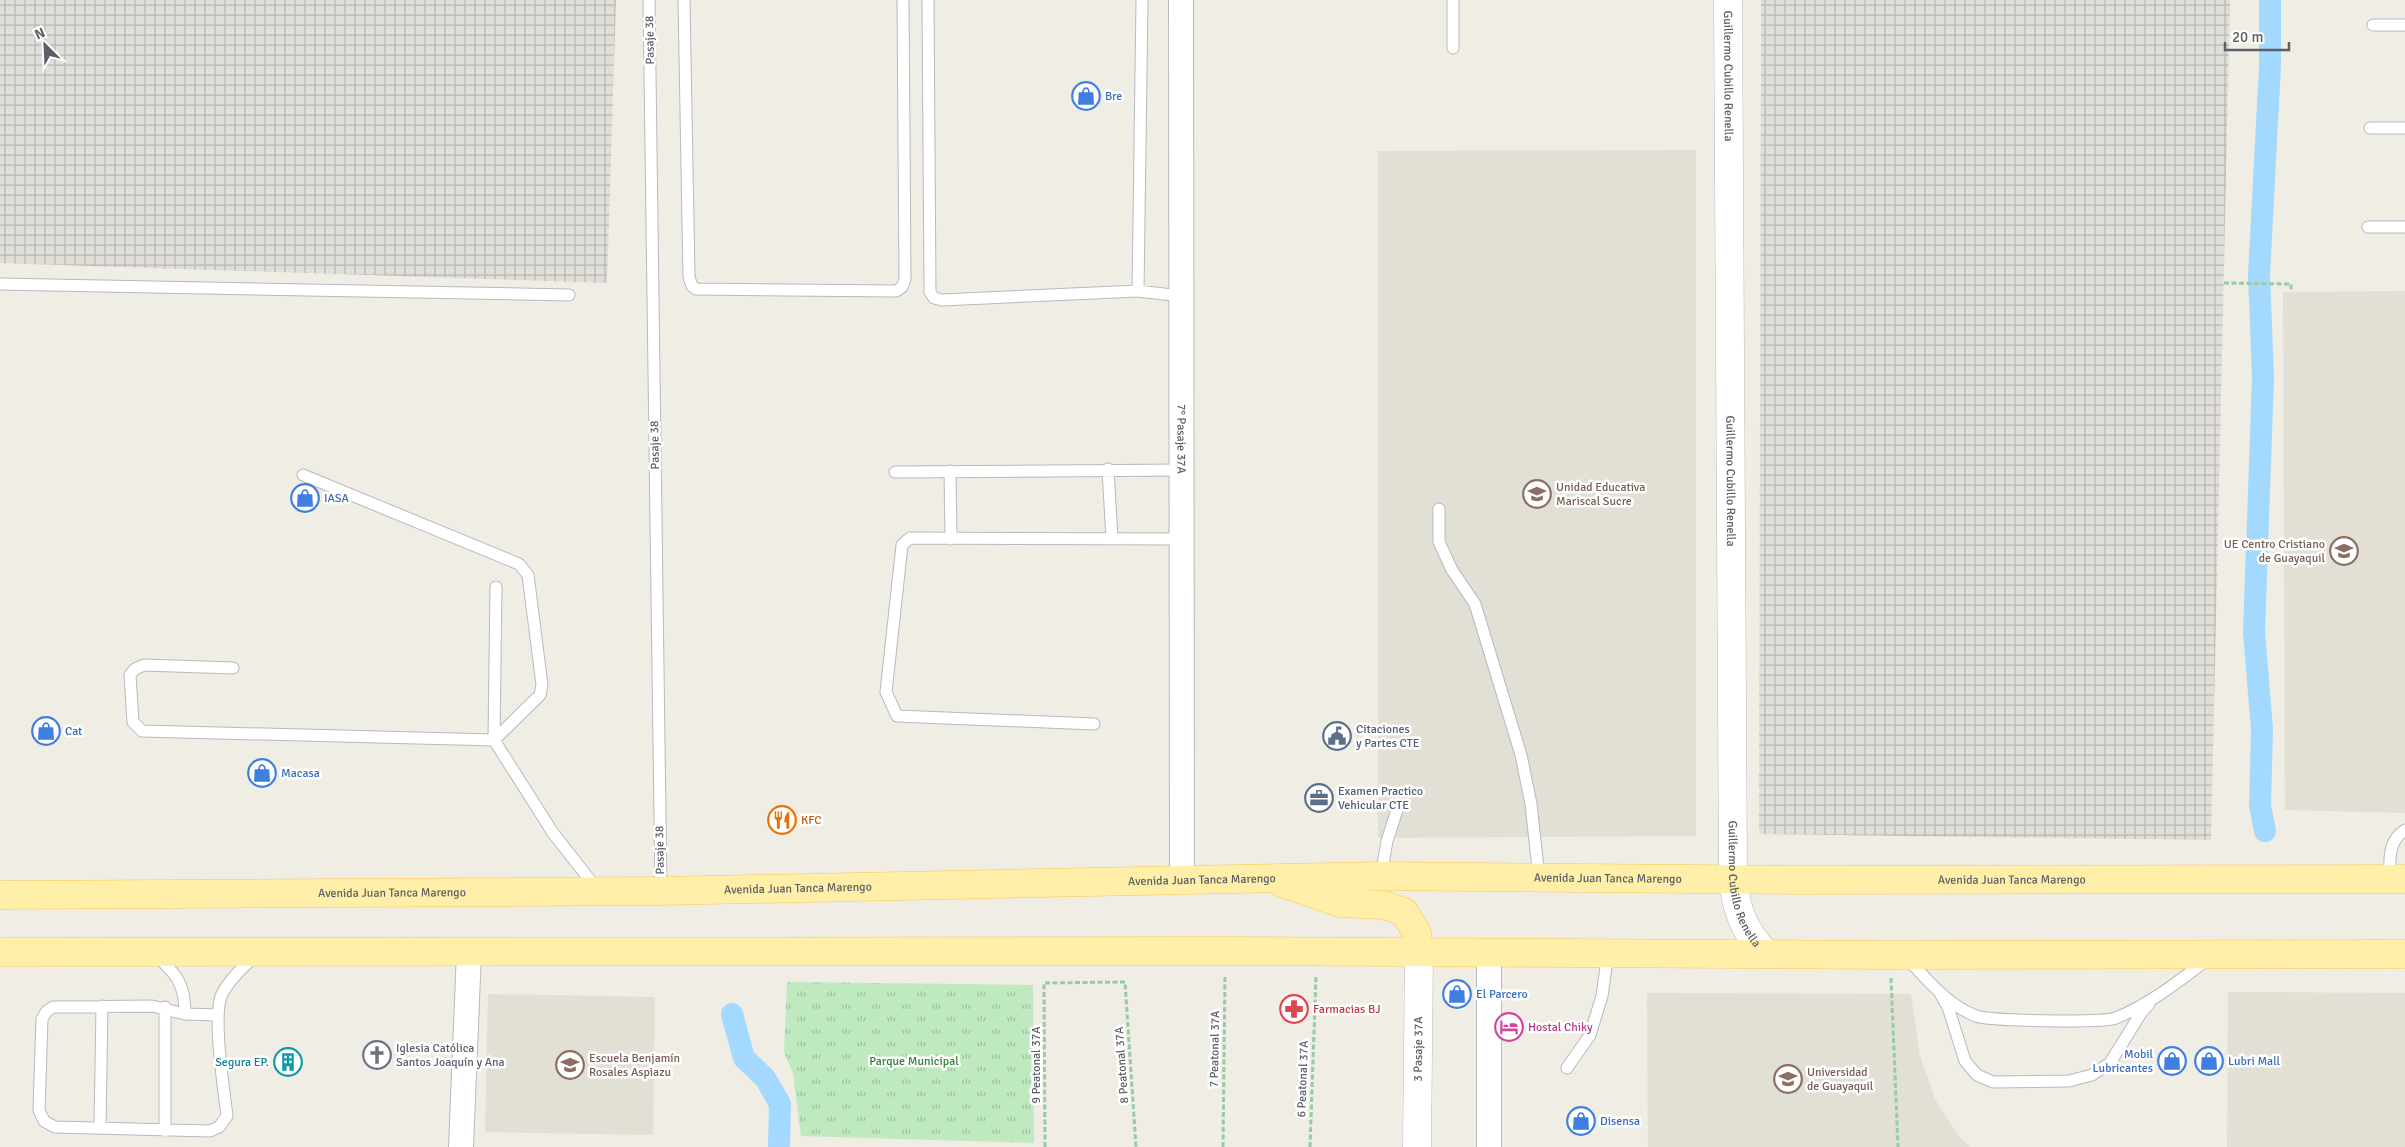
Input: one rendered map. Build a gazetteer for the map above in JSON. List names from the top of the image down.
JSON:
{
  "streets": {
    "main road": ["Avenida Juan Tanca Marengo"],
    "street": ["Guillermo Cubillo Renella", "7° Pasaje 37A", "3 Pasaje 37A"],
    "lane": ["Pasaje 38"],
    "path": [
      "7 Peatonal 37A",
      "9 Peatonal 37A",
      "8 Peatonal 37A",
      "6 Peatonal 37A"
    ]
  },
  "crossings": [
    ["Pasaje 38", "Avenida Juan Tanca Marengo"],
    ["Guillermo Cubillo Renella", "Avenida Juan Tanca Marengo"],
    ["7° Pasaje 37A", "Avenida Juan Tanca Marengo"],
    ["9 Peatonal 37A", "8 Peatonal 37A"]
  ],
  "parks": ["Parque Municipal"],
  "places": {
    "shop": [
      "Bre",
      "IASA",
      "Cat",
      "Macasa",
      "El Parcero",
      "Mobil Lubricantes",
      "Lubri Mall",
      "Disensa"
    ],
    "school or university": [
      "Unidad Educativa Mariscal Sucre",
      "UE Centro Cristiano de Guayaquil",
      "Escuela Benjamín Rosales Aspiazu",
      "Universidad de Guayaquil"
    ],
    "public building": ["Citaciones y Partes CTE"],
    "office": ["Examen Practico Vehicular CTE"],
    "restaurant": ["KFC"],
    "pharmacy": ["Farmacias BJ"],
    "hotel": ["Hostal Chiky"],
    "church": ["Iglesia Católica Santos Joaquín y Ana"],
    "building": ["Segura EP."]
  },
  "scale_bar": "20 m",
  "north": "top left"
}
